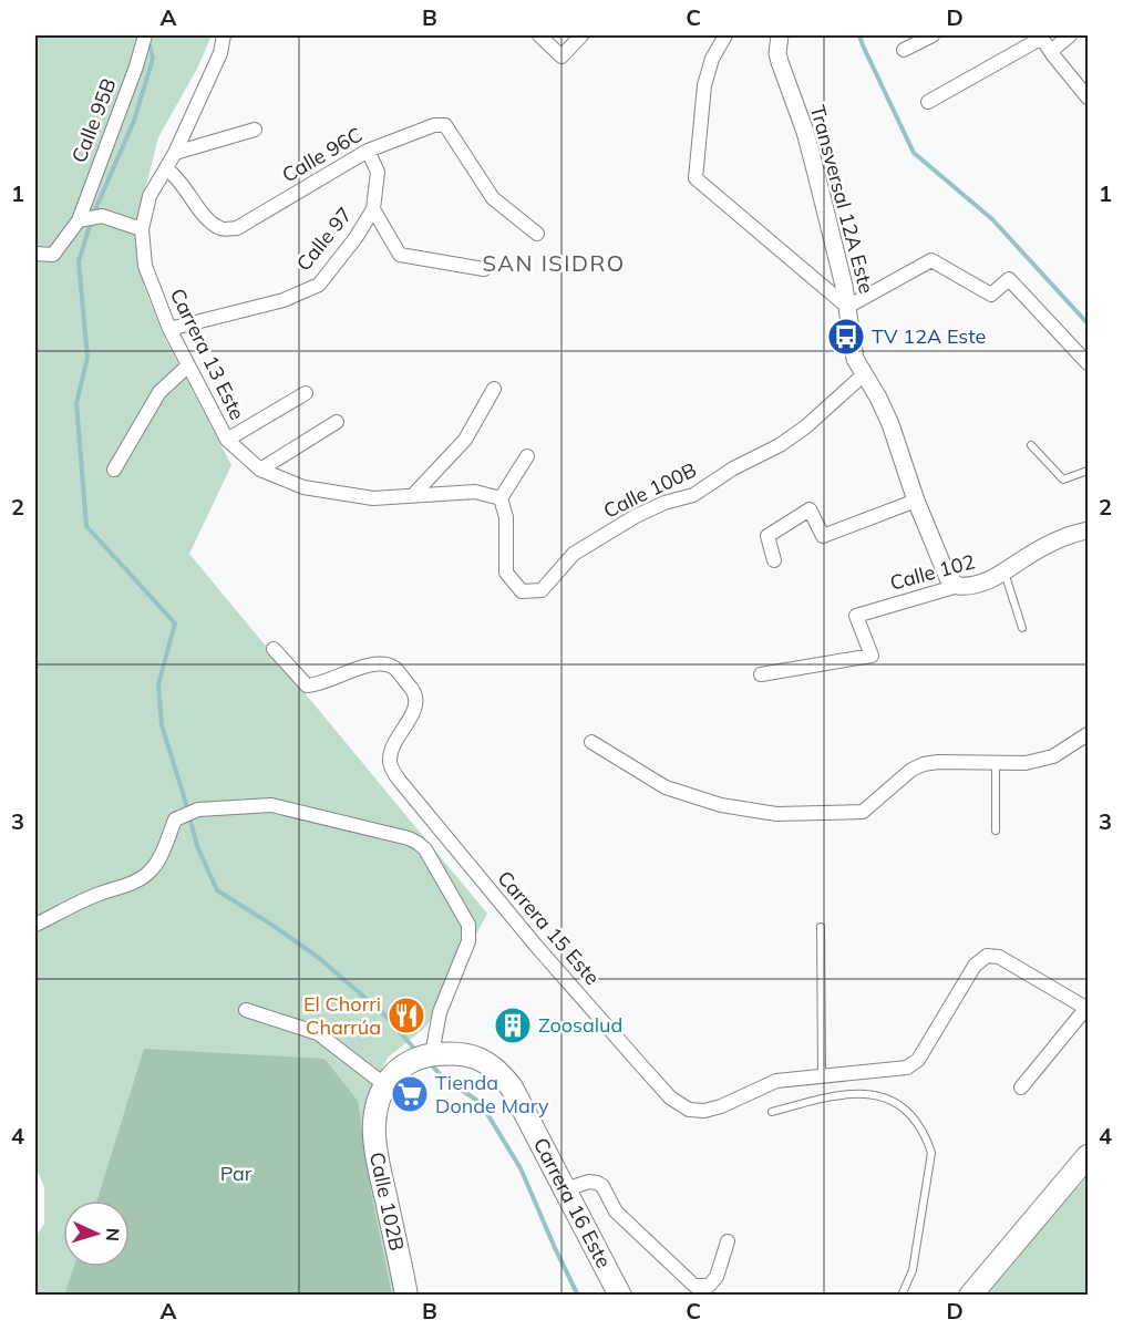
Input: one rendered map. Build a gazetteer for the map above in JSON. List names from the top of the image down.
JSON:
{
  "streets": {
    "main road": ["Calle 102B", "Carrera 16 Este"],
    "street": [
      "Calle 95B",
      "Calle 96C",
      "Transversal 12A Este",
      "Calle 97",
      "Carrera 13 Este",
      "Calle 100B",
      "Calle 102",
      "Carrera 15 Este"
    ]
  },
  "crossings": [
    ["Calle 96C", "Calle 97"],
    ["Calle 96C", "Carrera 13 Este"],
    ["Transversal 12A Este", "Calle 100B"],
    ["Transversal 12A Este", "Calle 102"],
    ["Calle 97", "Carrera 13 Este"],
    ["Carrera 13 Este", "Calle 100B"],
    ["Calle 102B", "Carrera 16 Este"]
  ],
  "districts": ["SAN ISIDRO"],
  "parks": ["Par"],
  "places": {
    "bus stop": ["TV 12A Este"],
    "restaurant": ["El Chorri Charrúa"],
    "building": ["Zoosalud"],
    "supermarket": ["Tienda Donde Mary"]
  },
  "north": "right",
  "grid": {
    "columns": [
      "A",
      "B",
      "C",
      "D"
    ],
    "rows": [
      "1",
      "2",
      "3",
      "4"
    ]
  }
}
